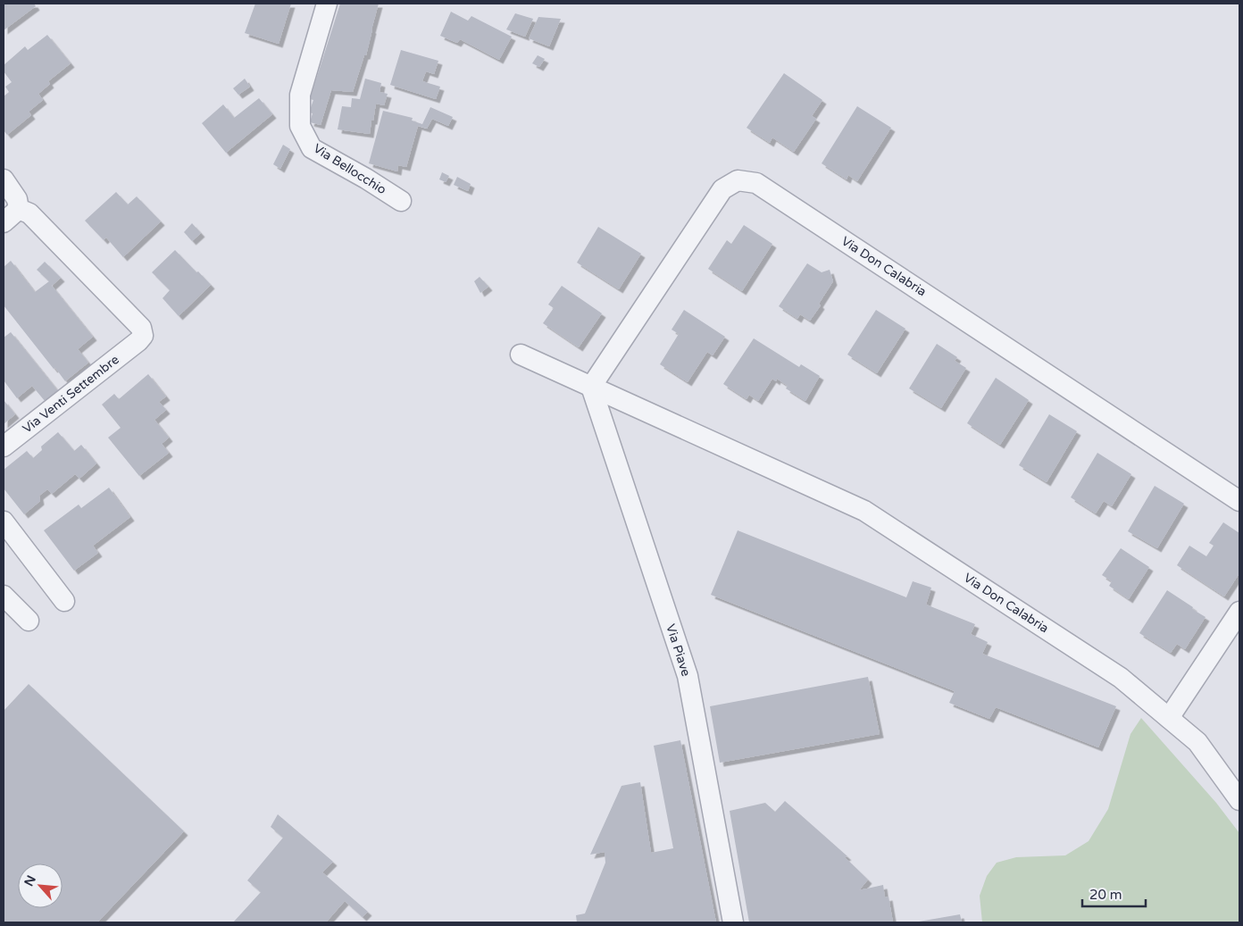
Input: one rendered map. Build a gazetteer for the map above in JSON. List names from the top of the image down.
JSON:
{
  "streets": {
    "street": [
      "Via Bellocchio",
      "Via Don Calabria",
      "Via Venti Settembre",
      "Via Piave"
    ]
  },
  "crossings": [
    ["Via Don Calabria", "Via Piave"]
  ],
  "scale_bar": "20 m",
  "north": "top left"
}
